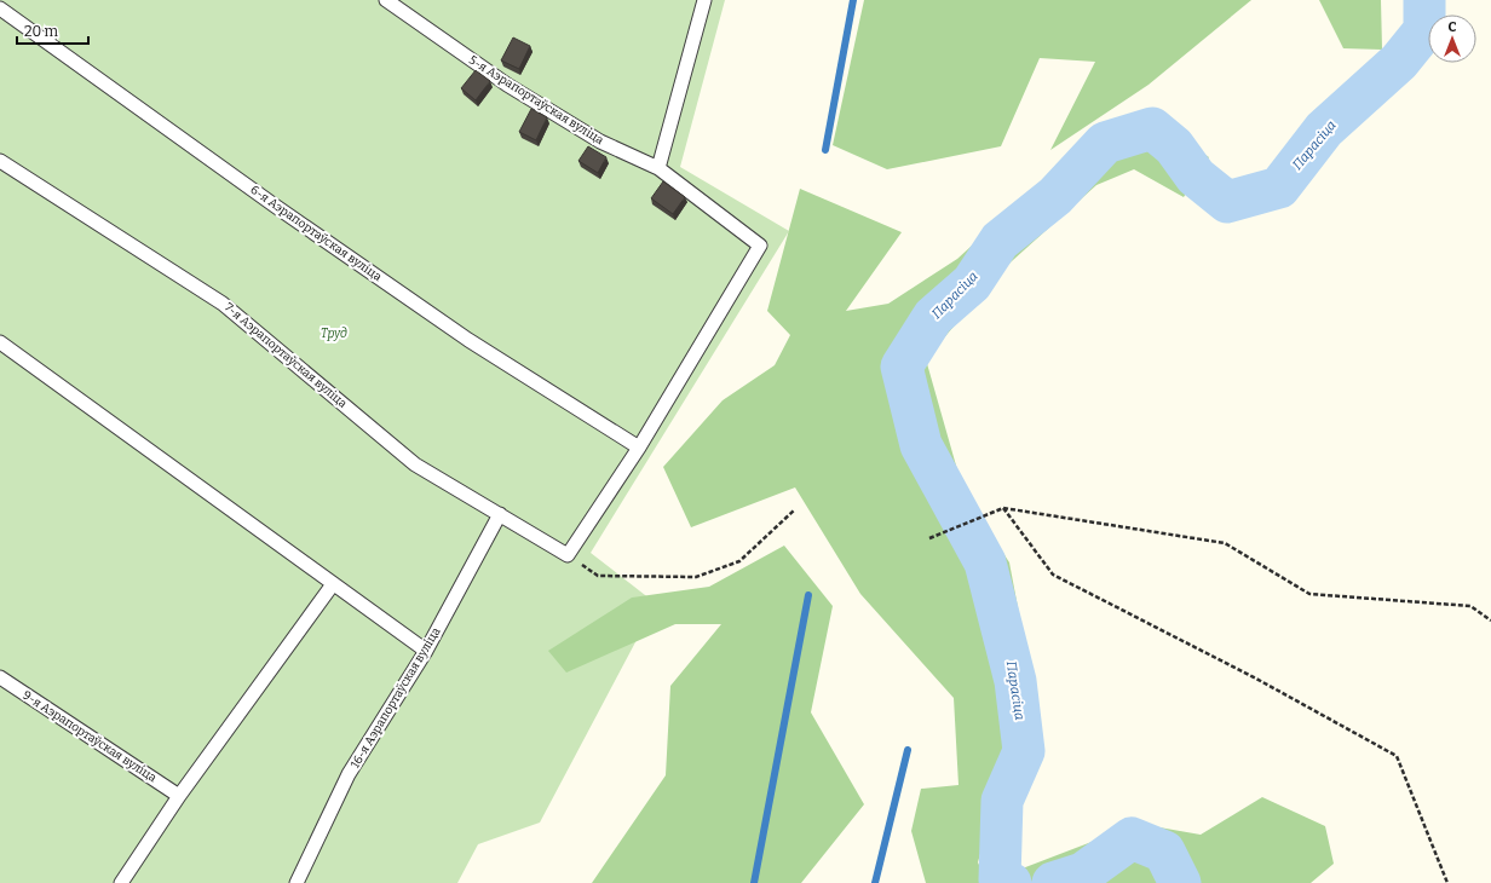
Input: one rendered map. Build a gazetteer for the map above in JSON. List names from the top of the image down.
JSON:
{
  "streets": {
    "lane": [
      "5-я Аэрапортаўская вуліца",
      "6-я Аэрапортаўская вуліца",
      "7-я Аэрапортаўская вуліца",
      "16-я Аэрапортаўская вуліца",
      "9-я Аэрапортаўская вуліца"
    ]
  },
  "crossings": [
    ["5-я Аэрапортаўская вуліца", "6-я Аэрапортаўская вуліца"],
    ["7-я Аэрапортаўская вуліца", "16-я Аэрапортаўская вуліца"]
  ],
  "water": ["Парасіца"],
  "parks": ["Труд"],
  "scale_bar": "20 m",
  "north": "top"
}
